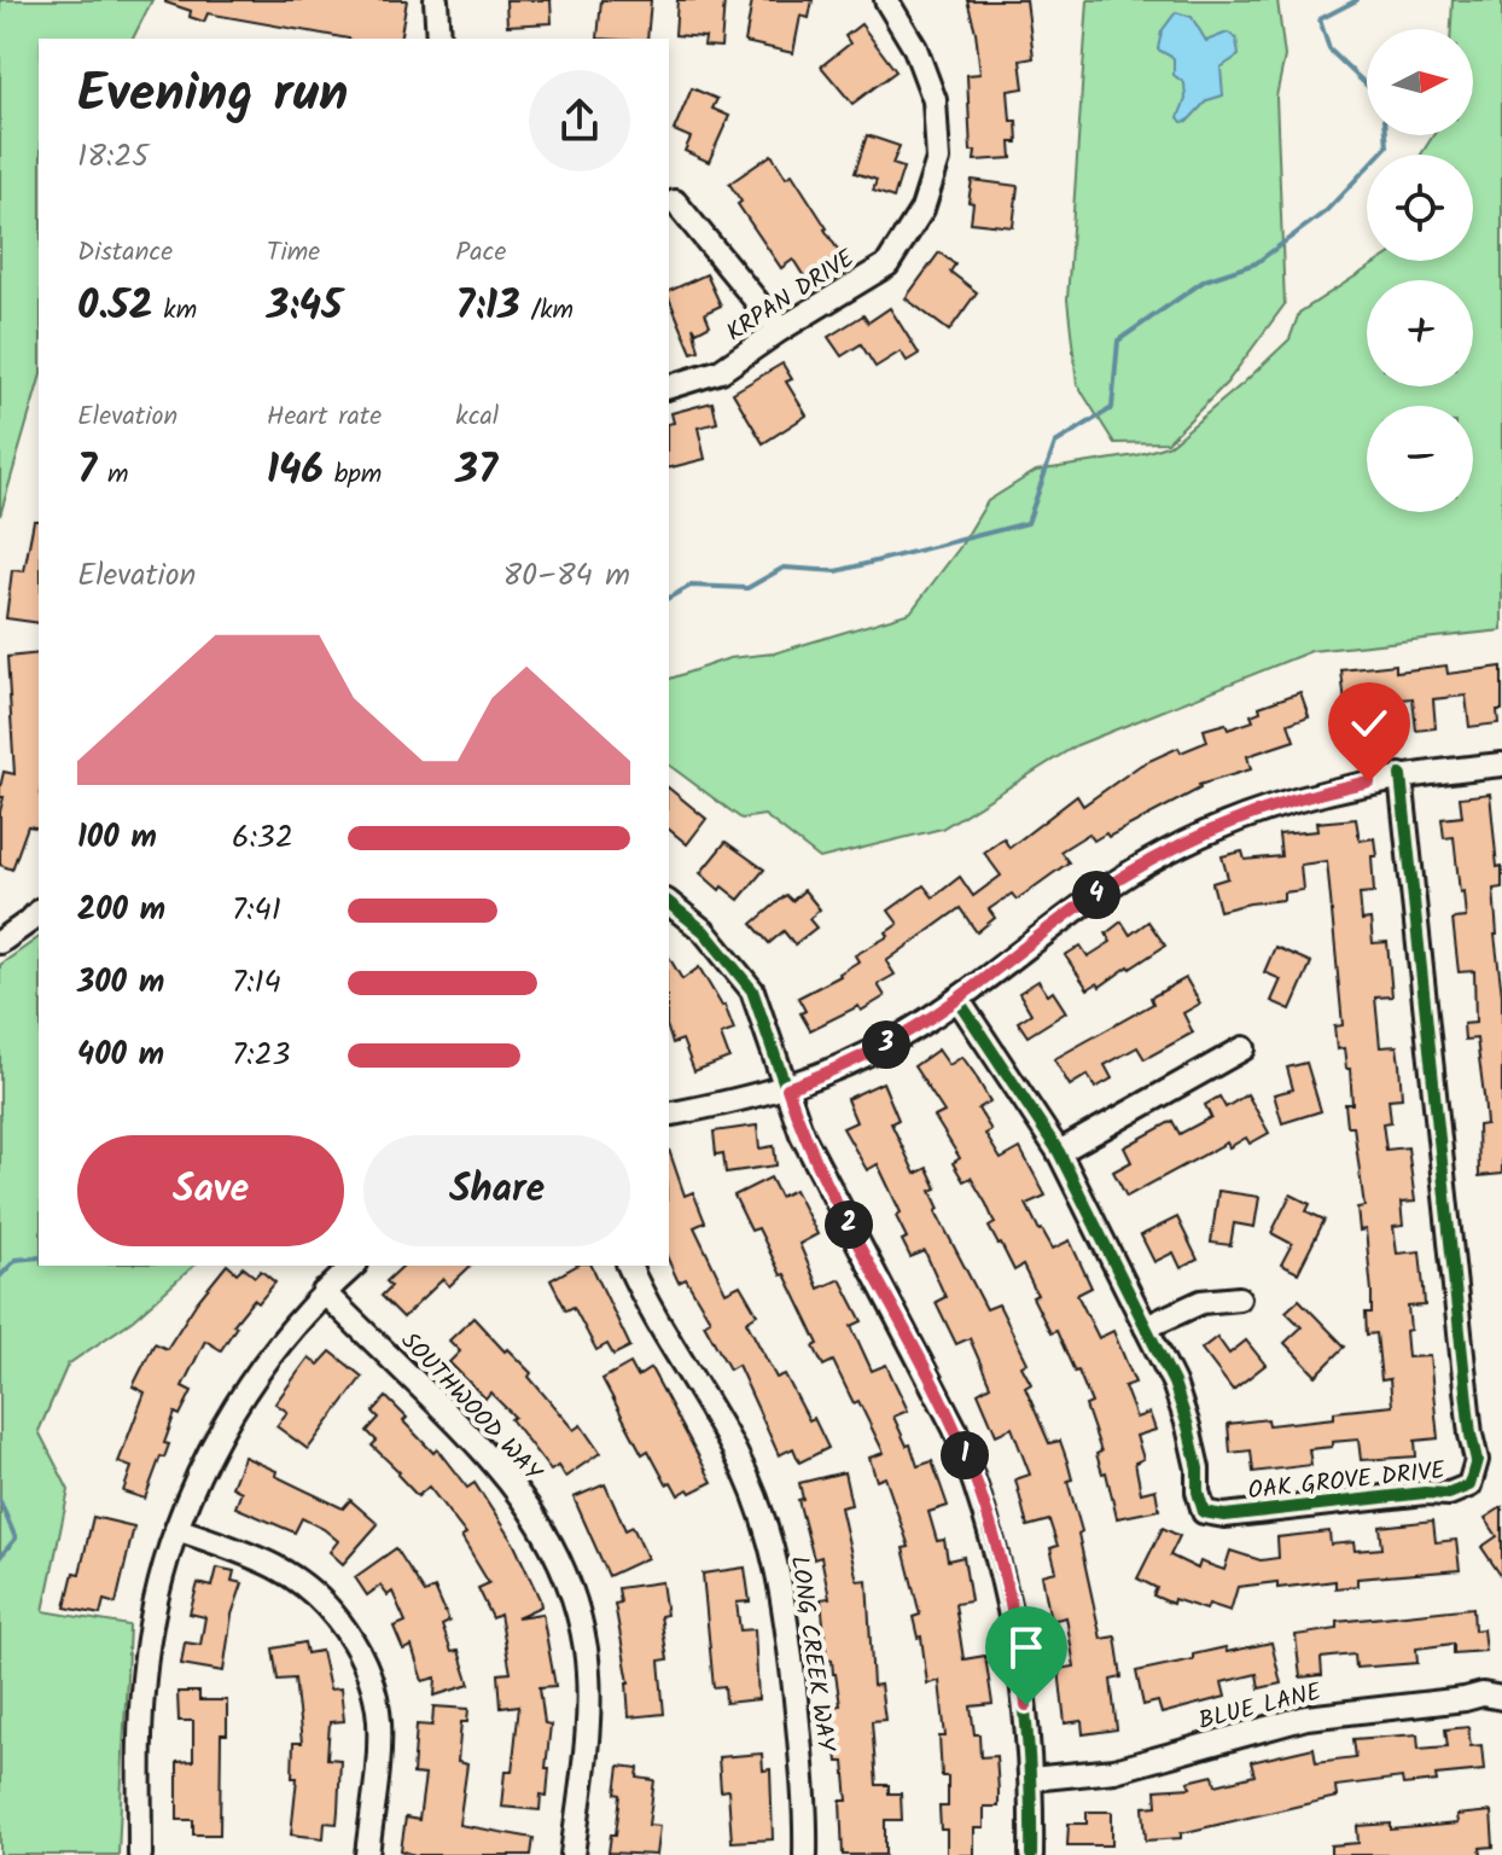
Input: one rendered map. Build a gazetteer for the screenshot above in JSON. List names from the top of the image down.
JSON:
{
  "streets": {
    "street": [
      "KRPAN DRIVE",
      "SOUTHWOOD WAY",
      "OAK GROVE DRIVE",
      "LONG CREEK WAY",
      "BLUE LANE"
    ]
  },
  "north": "right",
  "page": {
    "map_buttons": ["+", "−"],
    "heading": ["Evening run", "18:25"],
    "stats": [
      ["Distance", "0.52 km"],
      ["Time", "3:45"],
      ["Pace", "7:13 /km"],
      ["Elevation", "7 m"],
      ["Heart rate", "146 bpm"],
      ["kcal", "37"]
    ],
    "chart": ["Elevation", "80–84 m"],
    "list": [
      {
        "name": "100 m",
        "note": "6:32"
      },
      {
        "name": "200 m",
        "note": "7:41"
      },
      {
        "name": "300 m",
        "note": "7:14"
      },
      {
        "name": "400 m",
        "note": "7:23"
      }
    ],
    "pins": [
      "4",
      "3",
      "2",
      "1"
    ],
    "buttons": ["Save", "Share"]
  }
}
